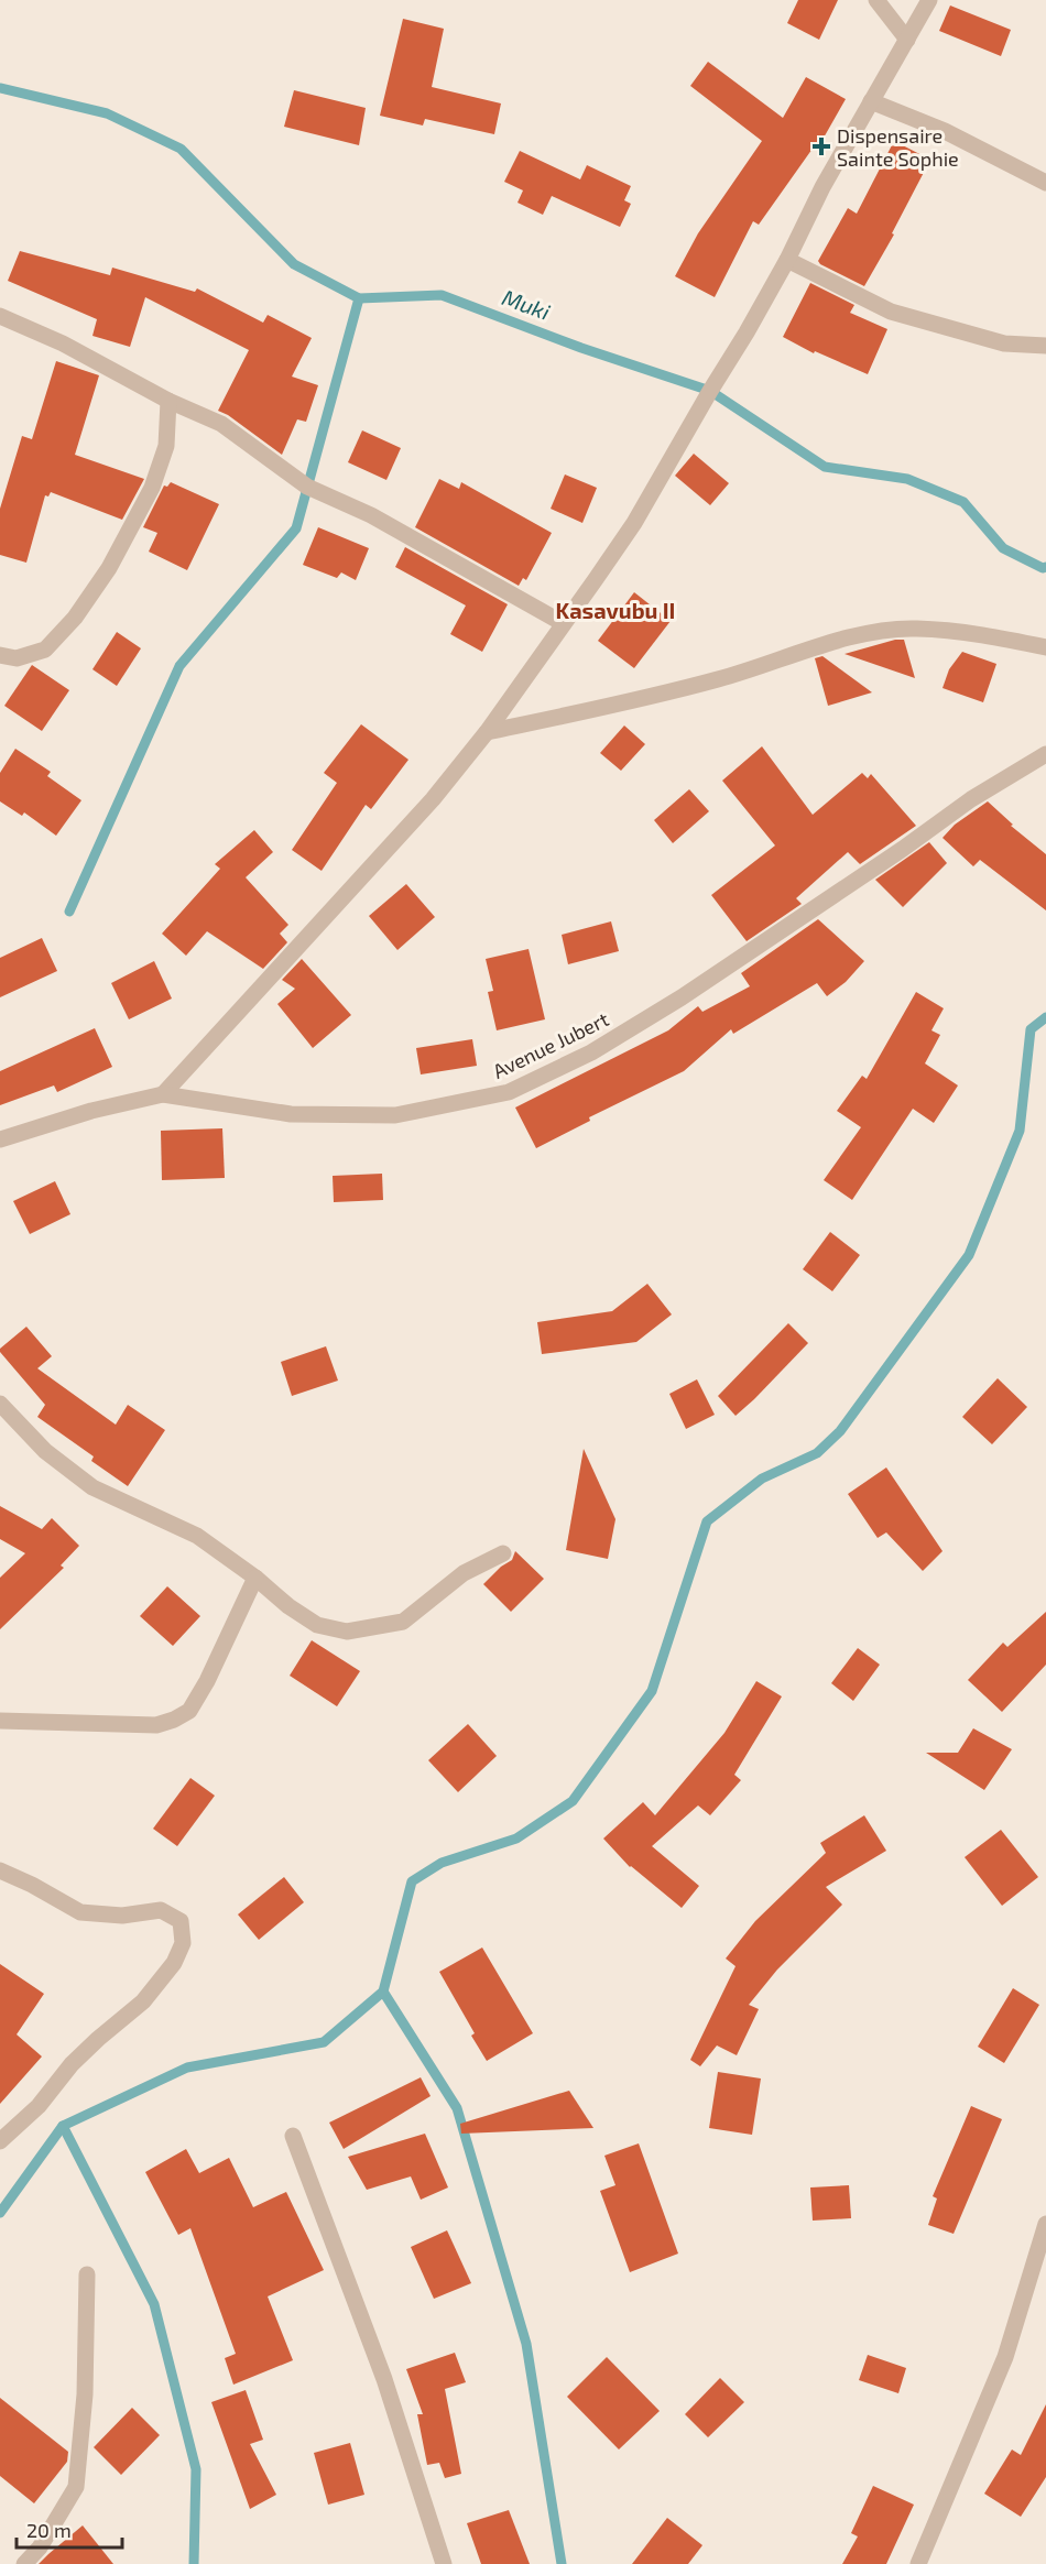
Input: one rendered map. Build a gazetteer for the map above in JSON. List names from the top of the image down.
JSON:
{
  "streets": {
    "street": ["Avenue Jubert"]
  },
  "districts": ["Kasavubu II"],
  "water": ["Muki"],
  "places": {
    "health": ["Dispensaire Sainte Sophie"]
  },
  "scale_bar": "20 m"
}
